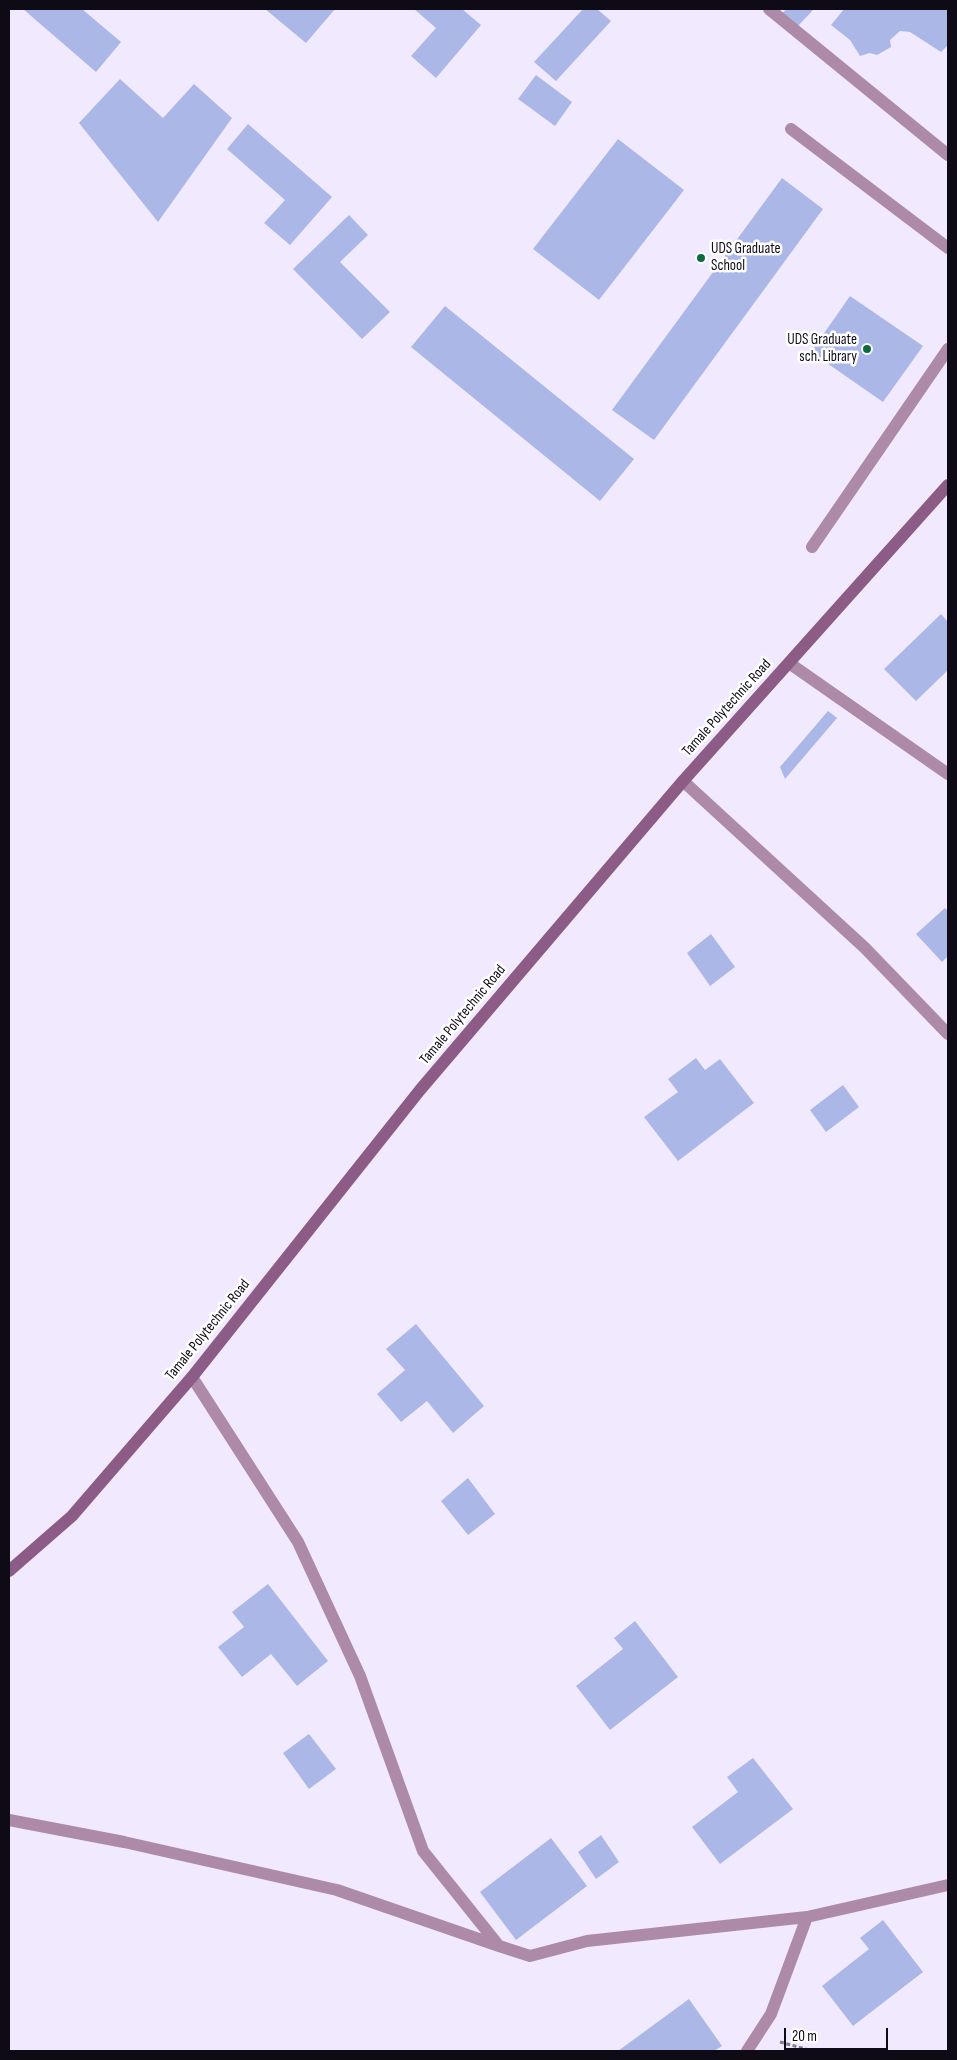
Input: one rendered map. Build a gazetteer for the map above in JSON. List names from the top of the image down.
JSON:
{
  "streets": {
    "street": ["Tamale Polytechnic Road"]
  },
  "places": ["UDS Graduate School", "UDS Graduate sch. Library"],
  "scale_bar": "20 m"
}
